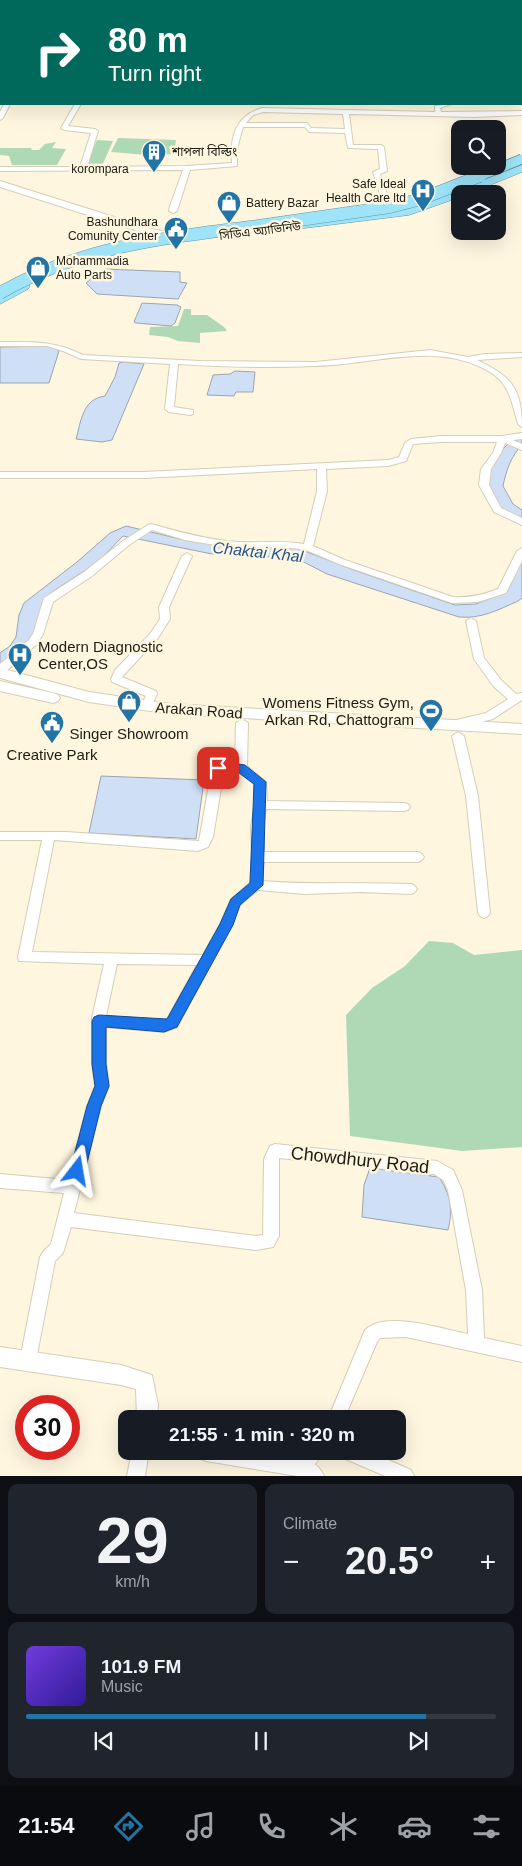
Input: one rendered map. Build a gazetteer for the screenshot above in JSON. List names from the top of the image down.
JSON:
{
  "streets": {
    "highway": ["সিডিএ অ্যাভিনিউ"],
    "main road": ["Arakan Road"],
    "street": ["korompara", "Chowdhury Road"]
  },
  "water": ["Chaktai Khal"],
  "places": {
    "building": ["শাপলা বিল্ডিং"],
    "hospital": ["Safe Ideal Health Care ltd", "Modern Diagnostic Center,OS"],
    "shop": ["Battery Bazar", "Mohammadia Auto Parts", "Singer Showroom"],
    "public building": ["Bashundhara Comunity Center", "Creative Park"],
    "sports": ["Womens Fitness Gym, Arkan Rd, Chattogram"]
  },
  "page": {
    "turn": ["80 m", "Turn right"],
    "limit": "30",
    "trip": "21:55 · 1 min · 320 m",
    "tile": [
      ["29", "km/h"],
      "Climate"
    ],
    "heat": ["−", "20.5°", "+"],
    "song": ["101.9 FM", "Music"],
    "tabs": "21:54"
  }
}
